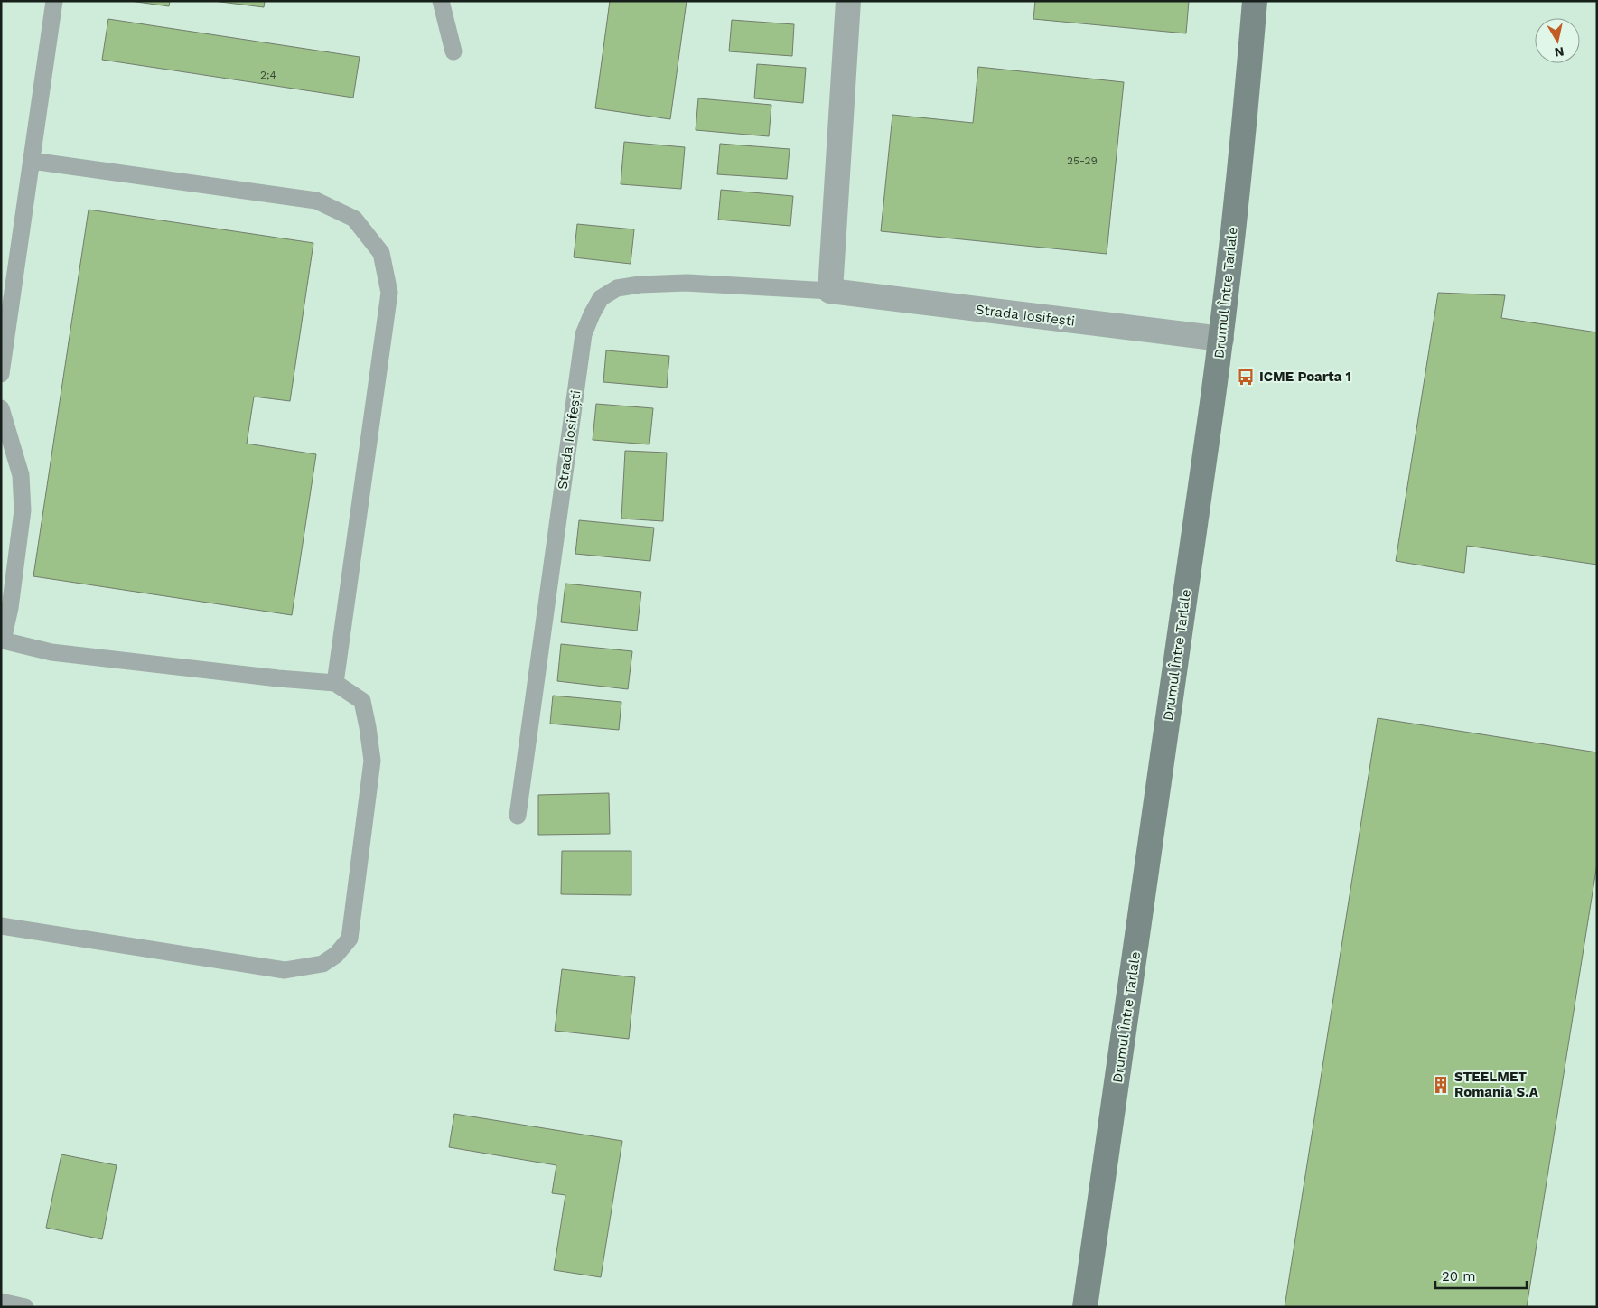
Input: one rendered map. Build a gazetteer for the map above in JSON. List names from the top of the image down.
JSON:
{
  "streets": {
    "main road": ["Drumul Între Tarlale"],
    "street": ["Strada Iosifești"]
  },
  "crossings": [
    ["Drumul Între Tarlale", "Strada Iosifești"]
  ],
  "places": {
    "bus stop": ["ICME Poarta 1"],
    "building": ["STEELMET Romania S.A"]
  },
  "house_numbers": ["2;4", "25-29"],
  "scale_bar": "20 m",
  "north": "bottom"
}
